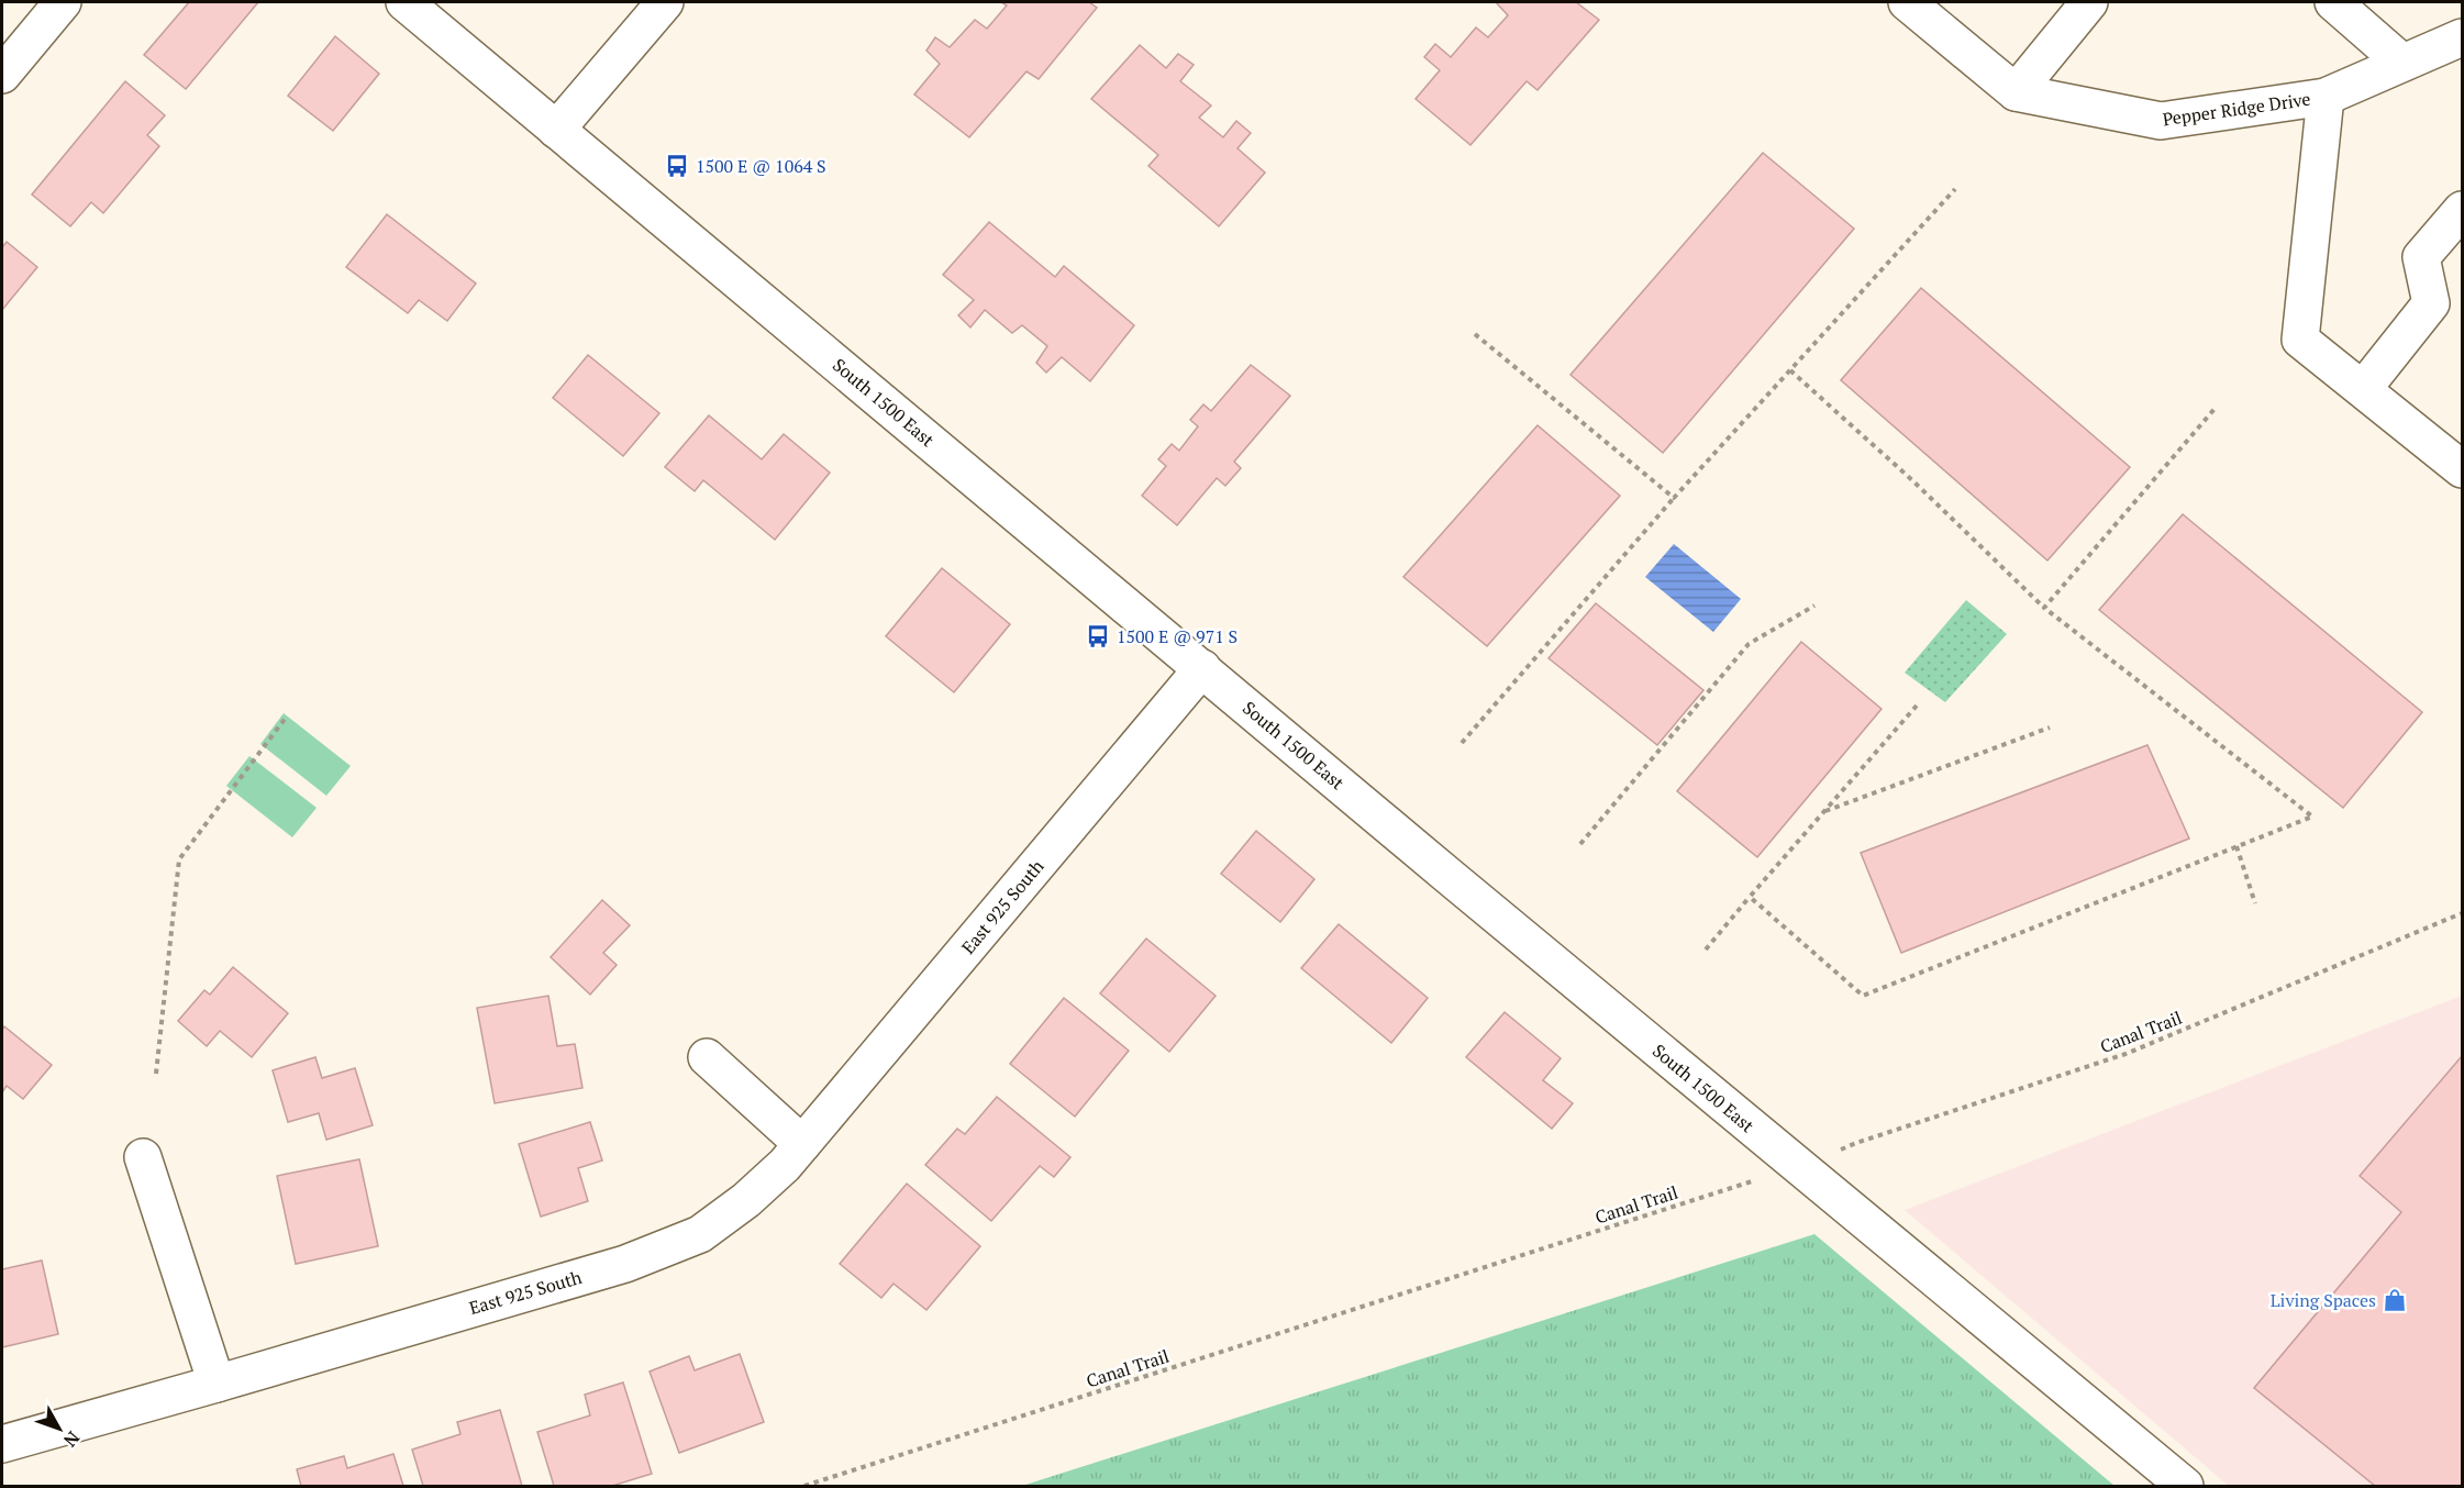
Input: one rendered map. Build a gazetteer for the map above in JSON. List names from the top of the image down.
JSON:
{
  "streets": {
    "street": ["Pepper Ridge Drive", "South 1500 East", "East 925 South"],
    "path": ["Canal Trail"]
  },
  "crossings": [
    ["South 1500 East", "East 925 South"],
    ["South 1500 East", "Canal Trail"]
  ],
  "places": {
    "bus stop": ["1500 E @ 1064 S", "1500 E @ 971 S"],
    "shop": ["Living Spaces"]
  },
  "north": "bottom right"
}
